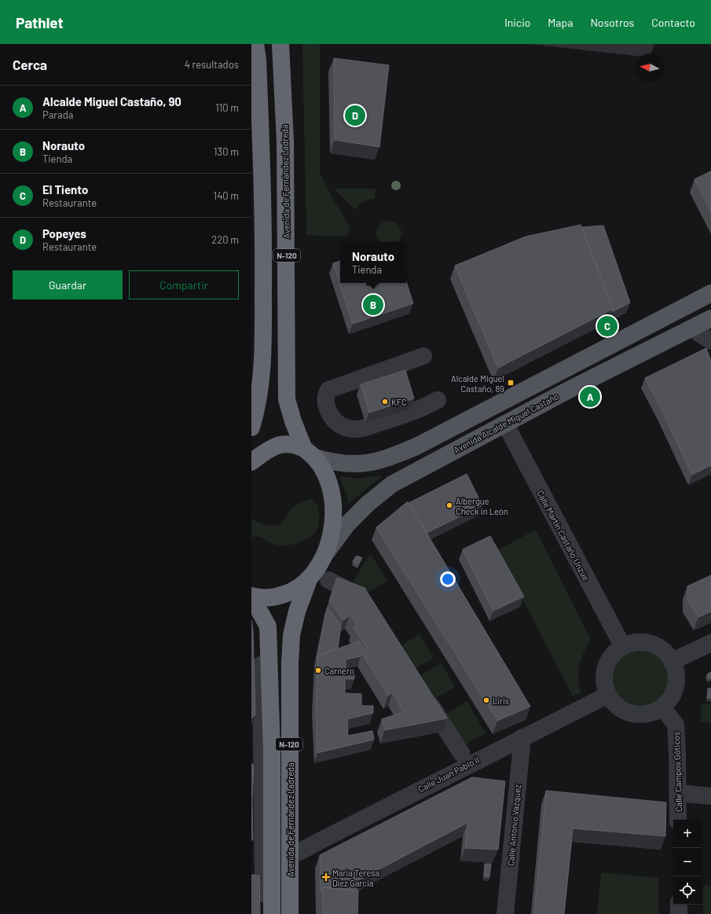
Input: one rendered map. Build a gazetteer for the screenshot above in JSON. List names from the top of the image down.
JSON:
{
  "streets": {
    "highway": ["Avenida de Fernández Ladreda", "N-120"],
    "main road": ["Avenida Alcalde Miguel Castaño"],
    "street": [
      "Calle Martín Castaño Unzúe",
      "Calle Campos Góticos",
      "Calle Juan Pablo II",
      "Calle Antonio Vázquez"
    ]
  },
  "crossings": [
    ["Avenida de Fernández Ladreda", "N-120"],
    ["Avenida de Fernández Ladreda", "Calle Juan Pablo II"],
    ["N-120", "Avenida Alcalde Miguel Castaño"],
    ["Avenida Alcalde Miguel Castaño", "Calle Martín Castaño Unzúe"],
    ["Calle Martín Castaño Unzúe", "Calle Campos Góticos"],
    ["Calle Martín Castaño Unzúe", "Calle Juan Pablo II"],
    ["Calle Campos Góticos", "Calle Juan Pablo II"],
    ["Calle Juan Pablo II", "Calle Antonio Vázquez"]
  ],
  "places": {
    "transit": ["Alcalde Miguel Castaño, 89"],
    "other": [
      "KFC",
      "Albergue Check in León",
      "Carnero",
      "Liris"
    ],
    "health": ["Maria Teresa Díez Garcia"]
  },
  "north": "left",
  "page": {
    "header": "Pathlet",
    "nav": [
      "Inicio",
      "Mapa",
      "Nosotros",
      "Contacto"
    ],
    "heading": ["Cerca", "4 resultados"],
    "list": [
      {
        "mark": "A",
        "name": "Alcalde Miguel Castaño, 90",
        "note": "Parada",
        "value": "110 m"
      },
      {
        "mark": "B",
        "name": "Norauto",
        "note": "Tienda",
        "value": "130 m"
      },
      {
        "mark": "C",
        "name": "El Tiento",
        "note": "Restaurante",
        "value": "140 m"
      },
      {
        "mark": "D",
        "name": "Popeyes",
        "note": "Restaurante",
        "value": "220 m"
      }
    ],
    "pins": [
      "D",
      "B",
      "C",
      "A"
    ],
    "popup": ["Norauto", "Tienda"],
    "buttons": ["Guardar", "Compartir"],
    "map_buttons": ["+", "−"]
  }
}
